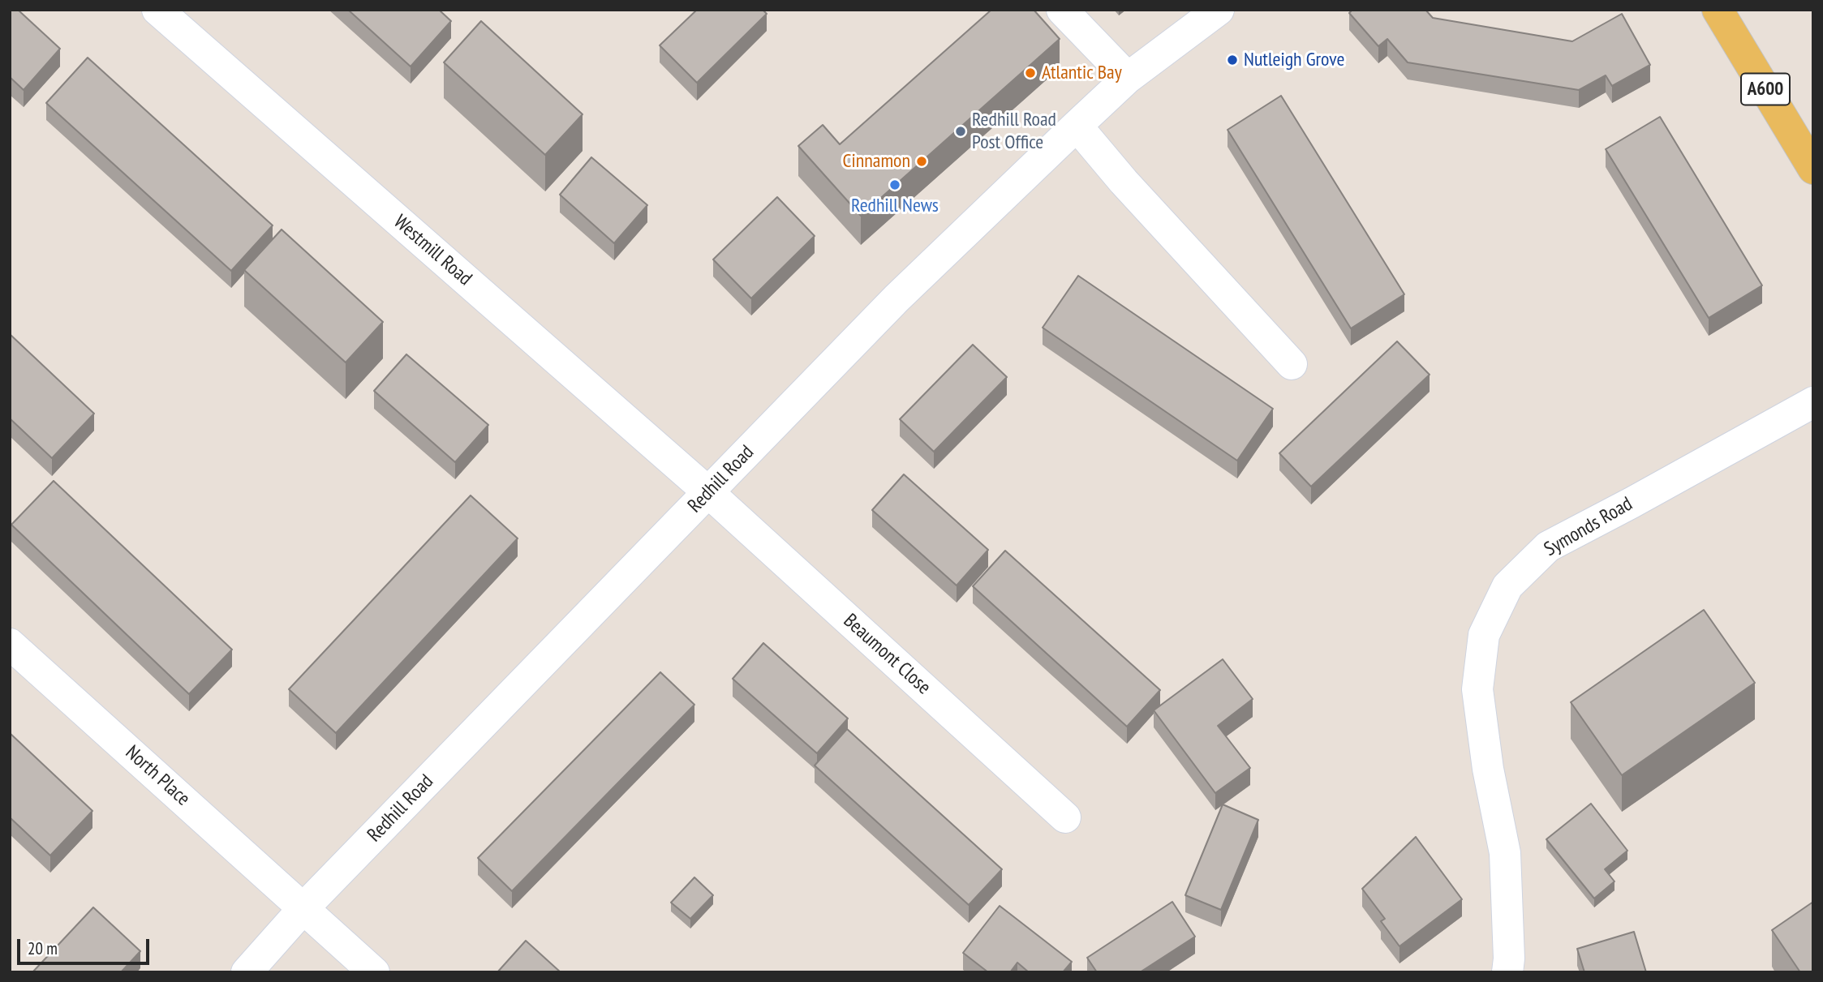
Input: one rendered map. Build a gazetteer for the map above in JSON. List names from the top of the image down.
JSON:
{
  "streets": {
    "main road": ["A600"],
    "street": [
      "Westmill Road",
      "Redhill Road",
      "Symonds Road",
      "Beaumont Close",
      "North Place"
    ]
  },
  "crossings": [
    ["Westmill Road", "Redhill Road"],
    ["Westmill Road", "Beaumont Close"],
    ["Redhill Road", "Beaumont Close"],
    ["Redhill Road", "North Place"]
  ],
  "places": [
    "Nutleigh Grove",
    "Atlantic Bay",
    "Redhill Road Post Office",
    "Cinnamon",
    "Redhill News"
  ],
  "scale_bar": "20 m"
}
